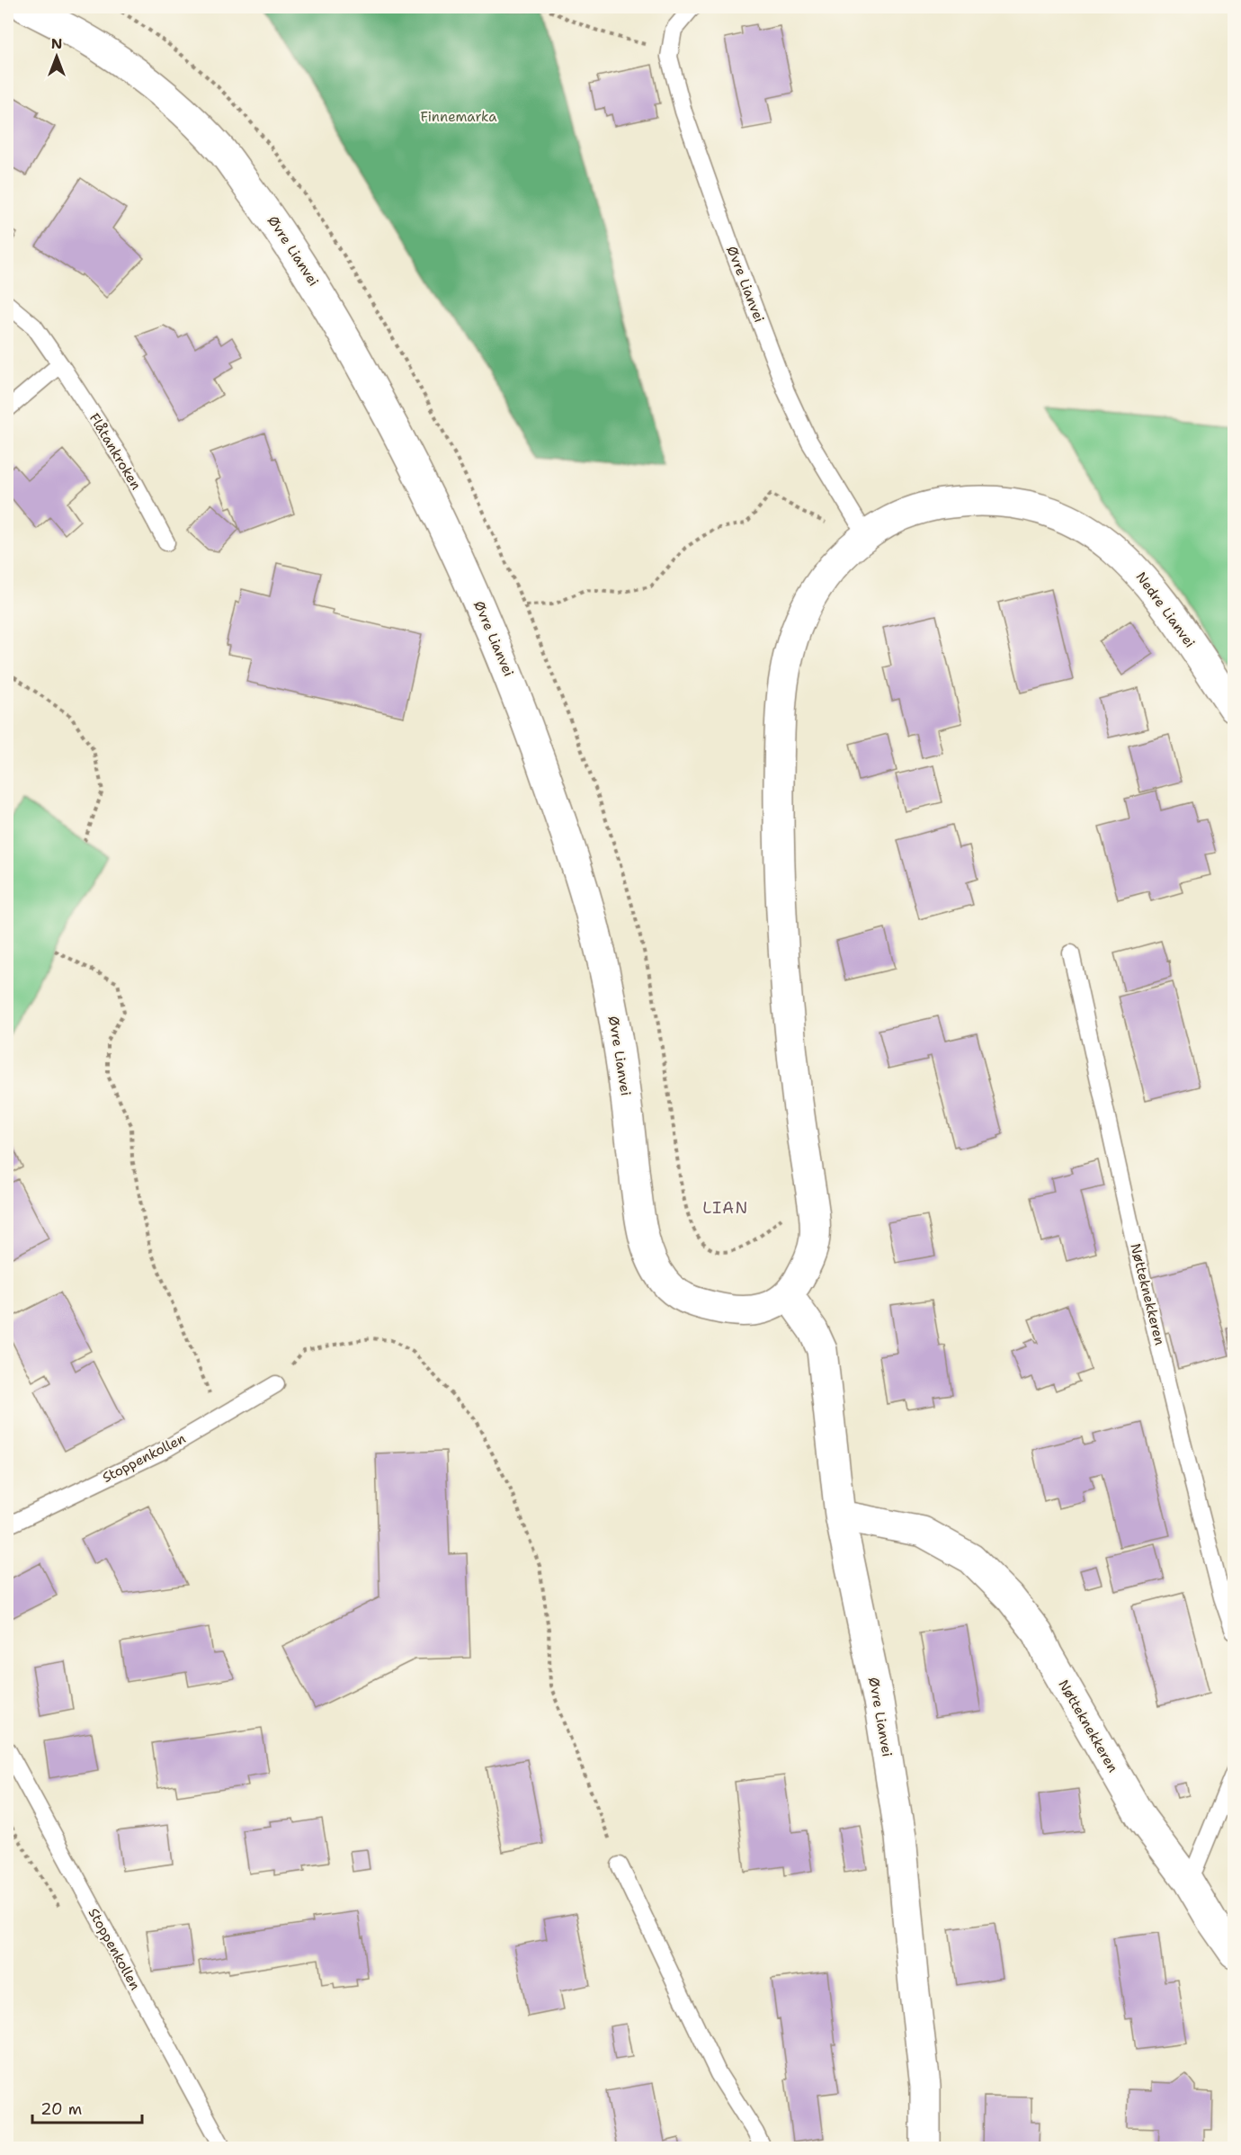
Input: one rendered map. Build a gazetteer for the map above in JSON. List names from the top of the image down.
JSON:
{
  "streets": {
    "street": ["Øvre Lianvei", "Nedre Lianvei", "Nøtteknekkeren"],
    "lane": ["Flåtankroken", "Stoppenkollen"]
  },
  "crossings": [
    ["Øvre Lianvei", "Nedre Lianvei"],
    ["Øvre Lianvei", "Nøtteknekkeren"]
  ],
  "districts": ["LIAN"],
  "parks": ["Finnemarka"],
  "scale_bar": "20 m",
  "north": "top"
}
